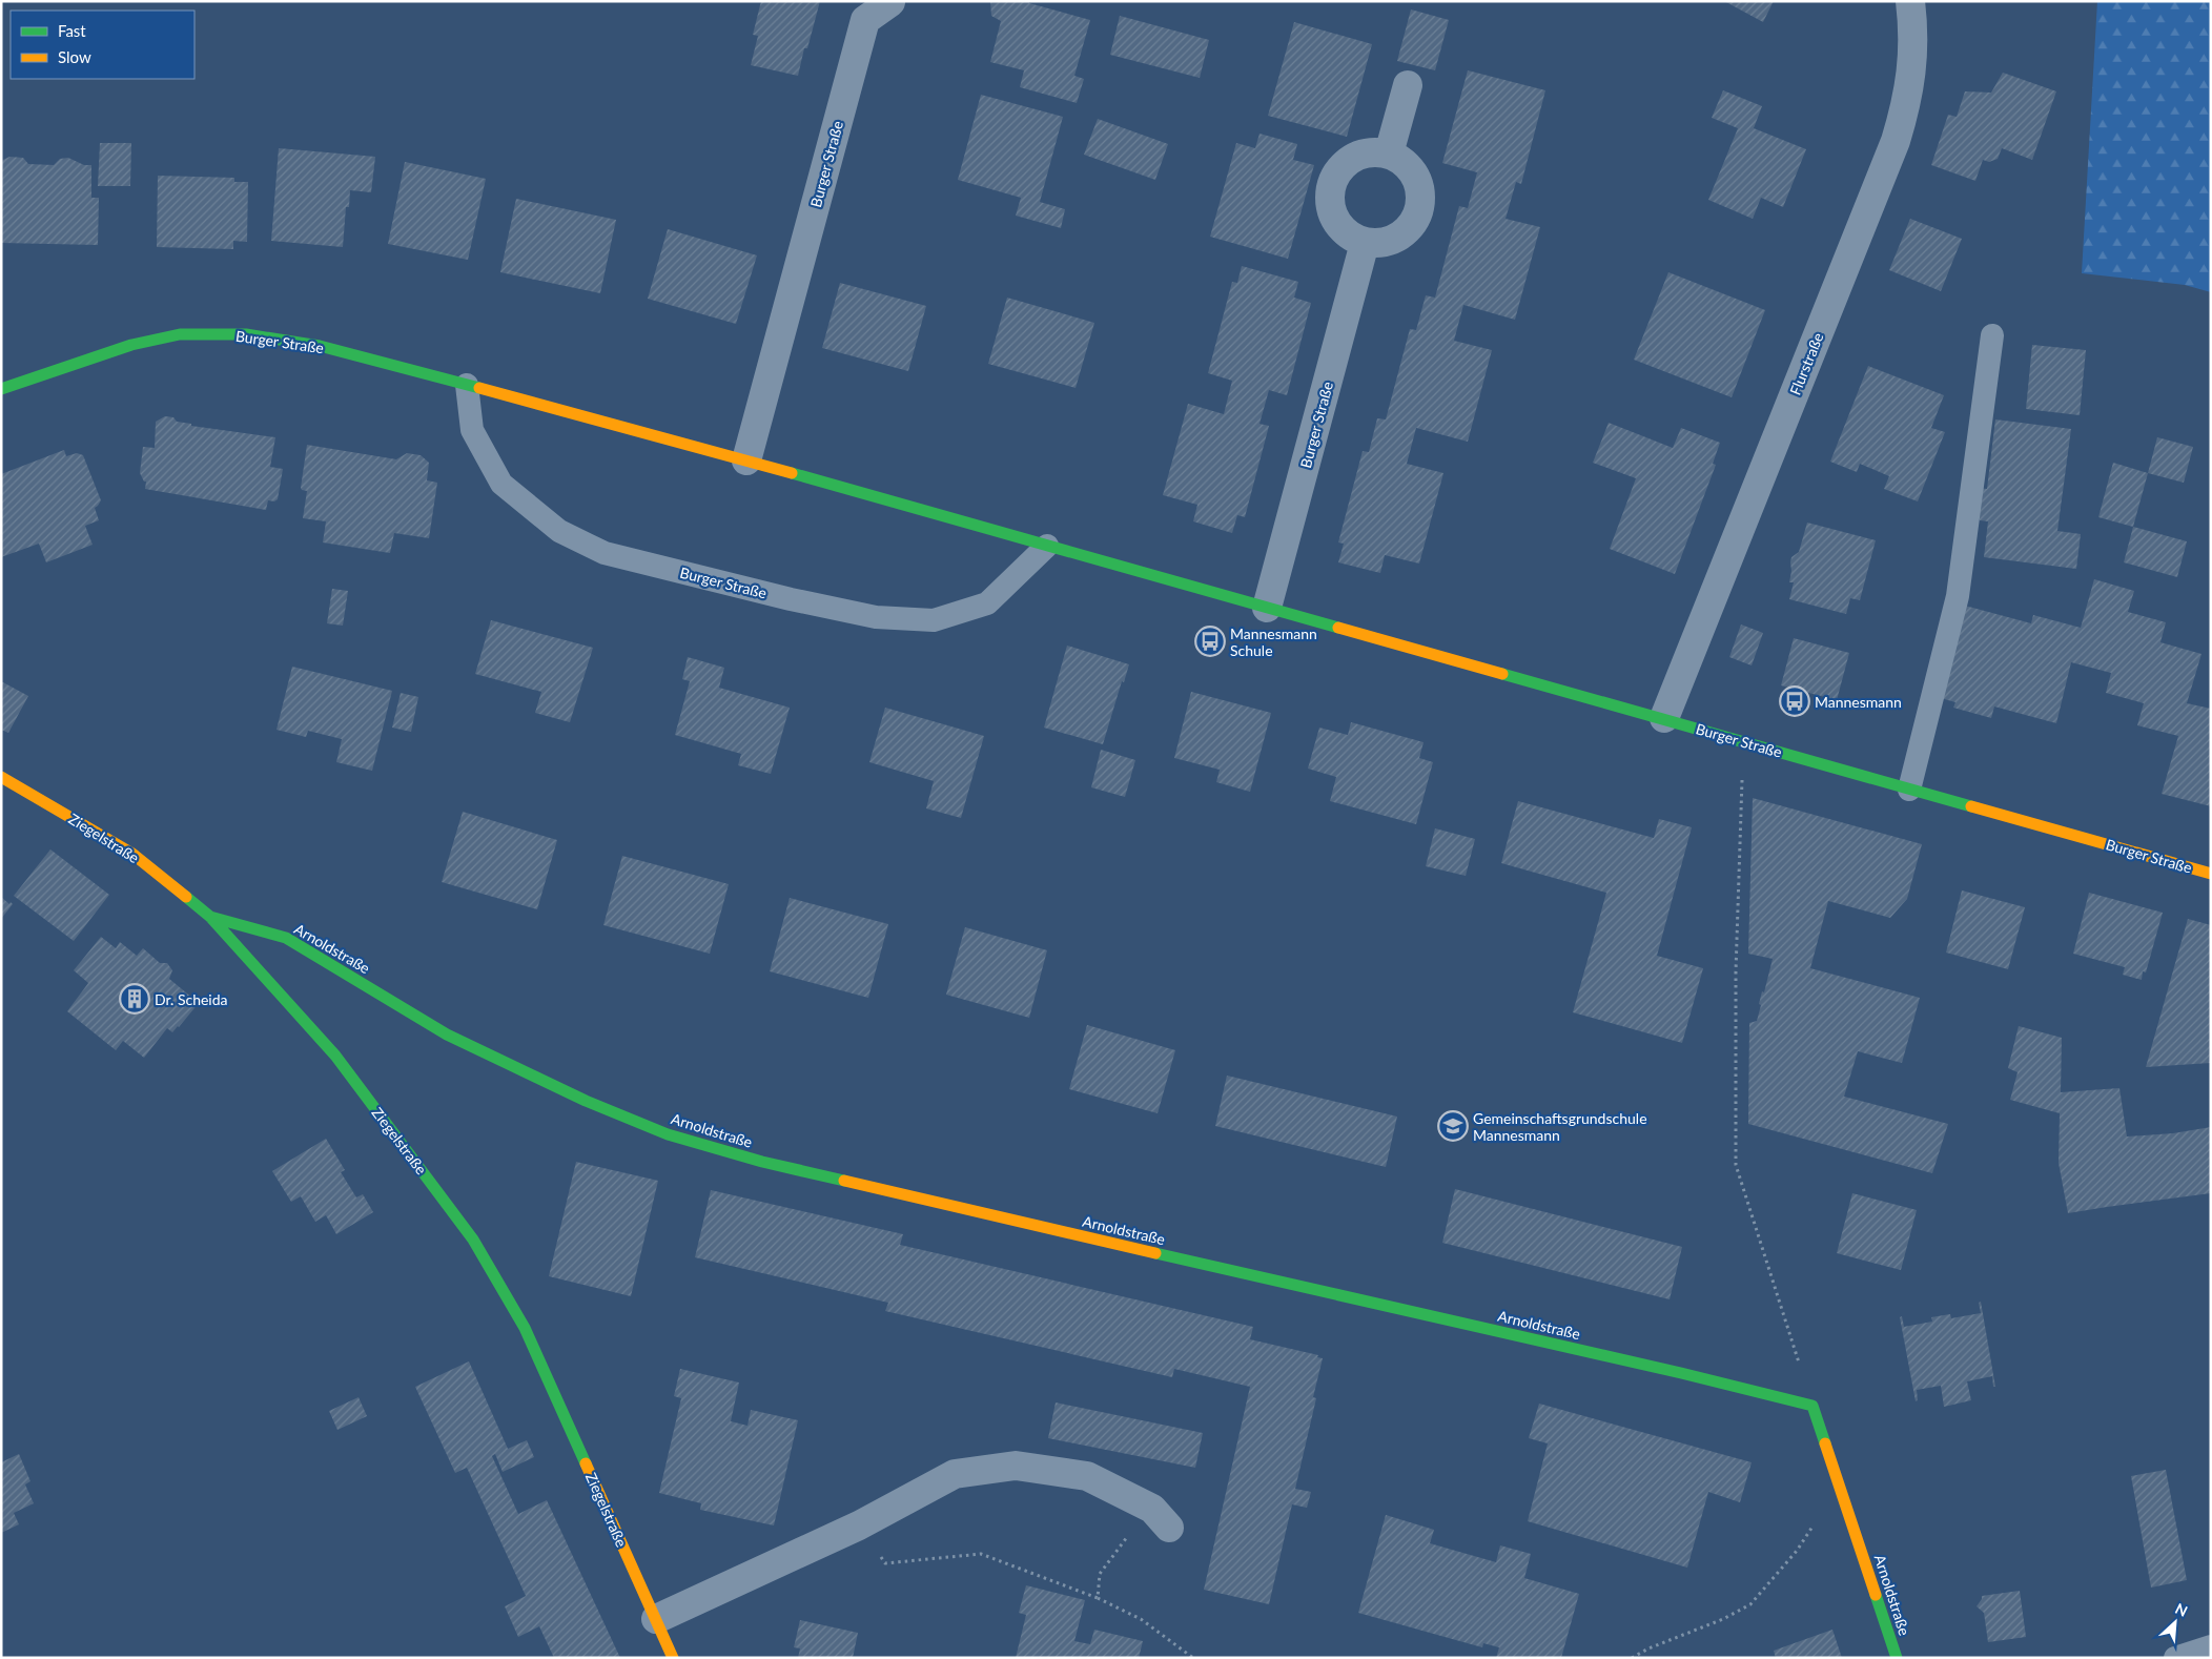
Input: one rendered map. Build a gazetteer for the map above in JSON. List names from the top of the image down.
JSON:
{
  "streets": {
    "street": [
      "Burger Straße",
      "Flurstraße",
      "Ziegelstraße",
      "Arnoldstraße"
    ]
  },
  "crossings": [
    ["Burger Straße", "Flurstraße"],
    ["Ziegelstraße", "Arnoldstraße"]
  ],
  "places": {
    "bus stop": ["Mannesmann Schule", "Mannesmann"],
    "building": ["Dr. Scheida"],
    "school or university": ["Gemeinschaftsgrundschule Mannesmann"]
  },
  "legend": ["Fast", "Slow"],
  "north": "top right"
}
